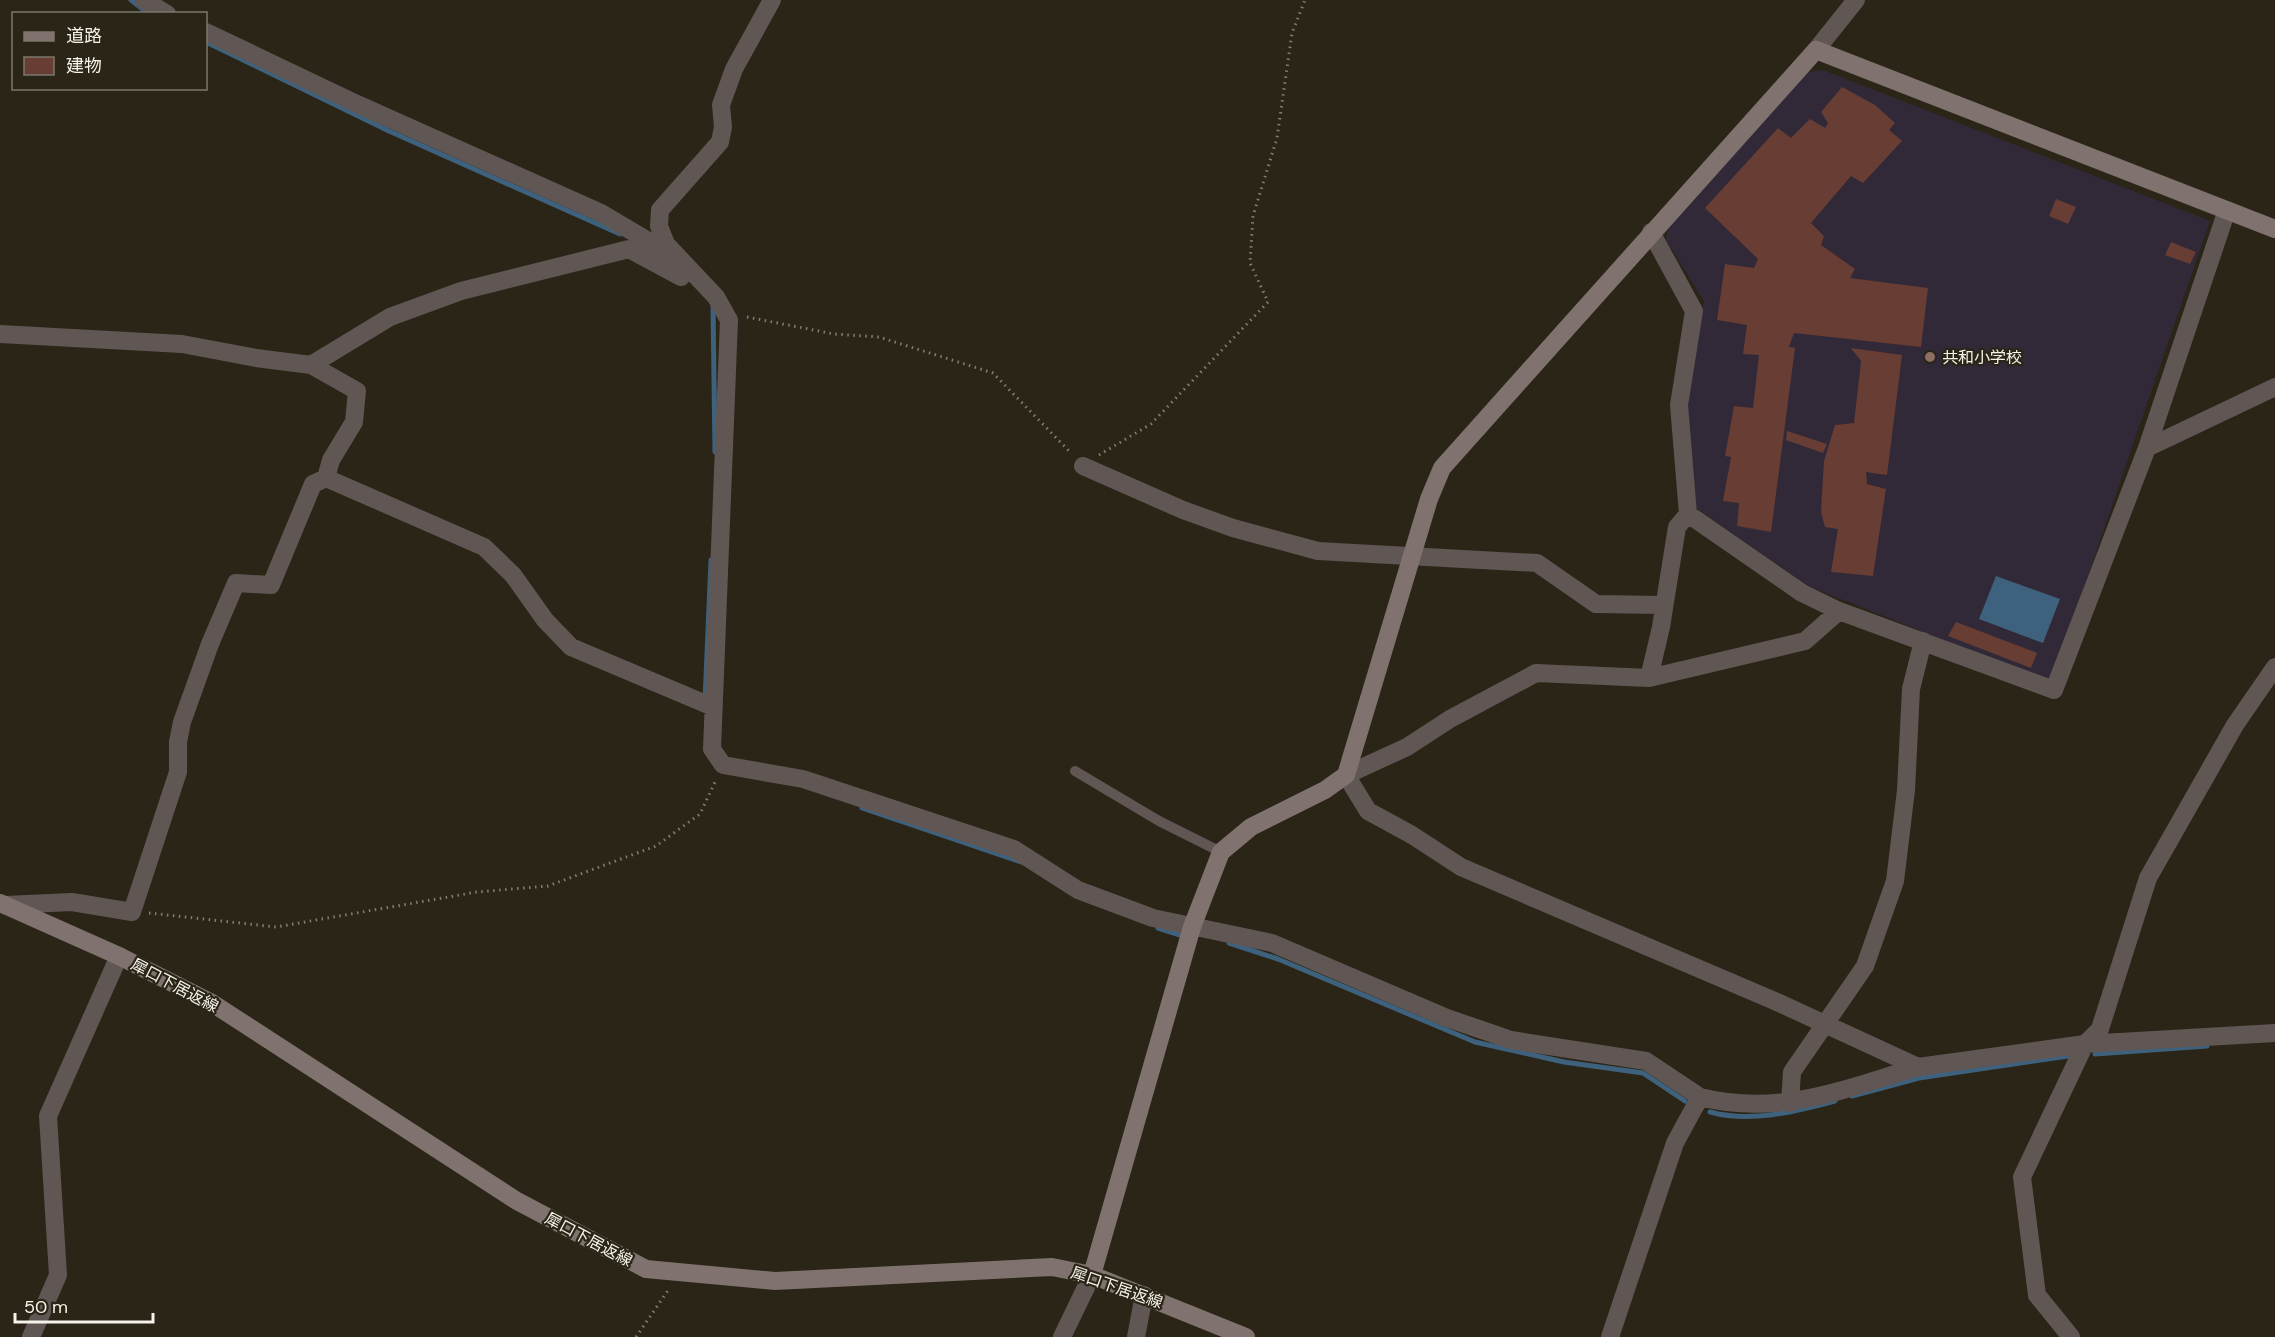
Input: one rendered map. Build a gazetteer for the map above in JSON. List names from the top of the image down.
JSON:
{
  "streets": {
    "street": ["犀口下居返線"]
  },
  "places": ["共和小学校"],
  "legend": ["道路", "建物"],
  "scale_bar": "50 m"
}
